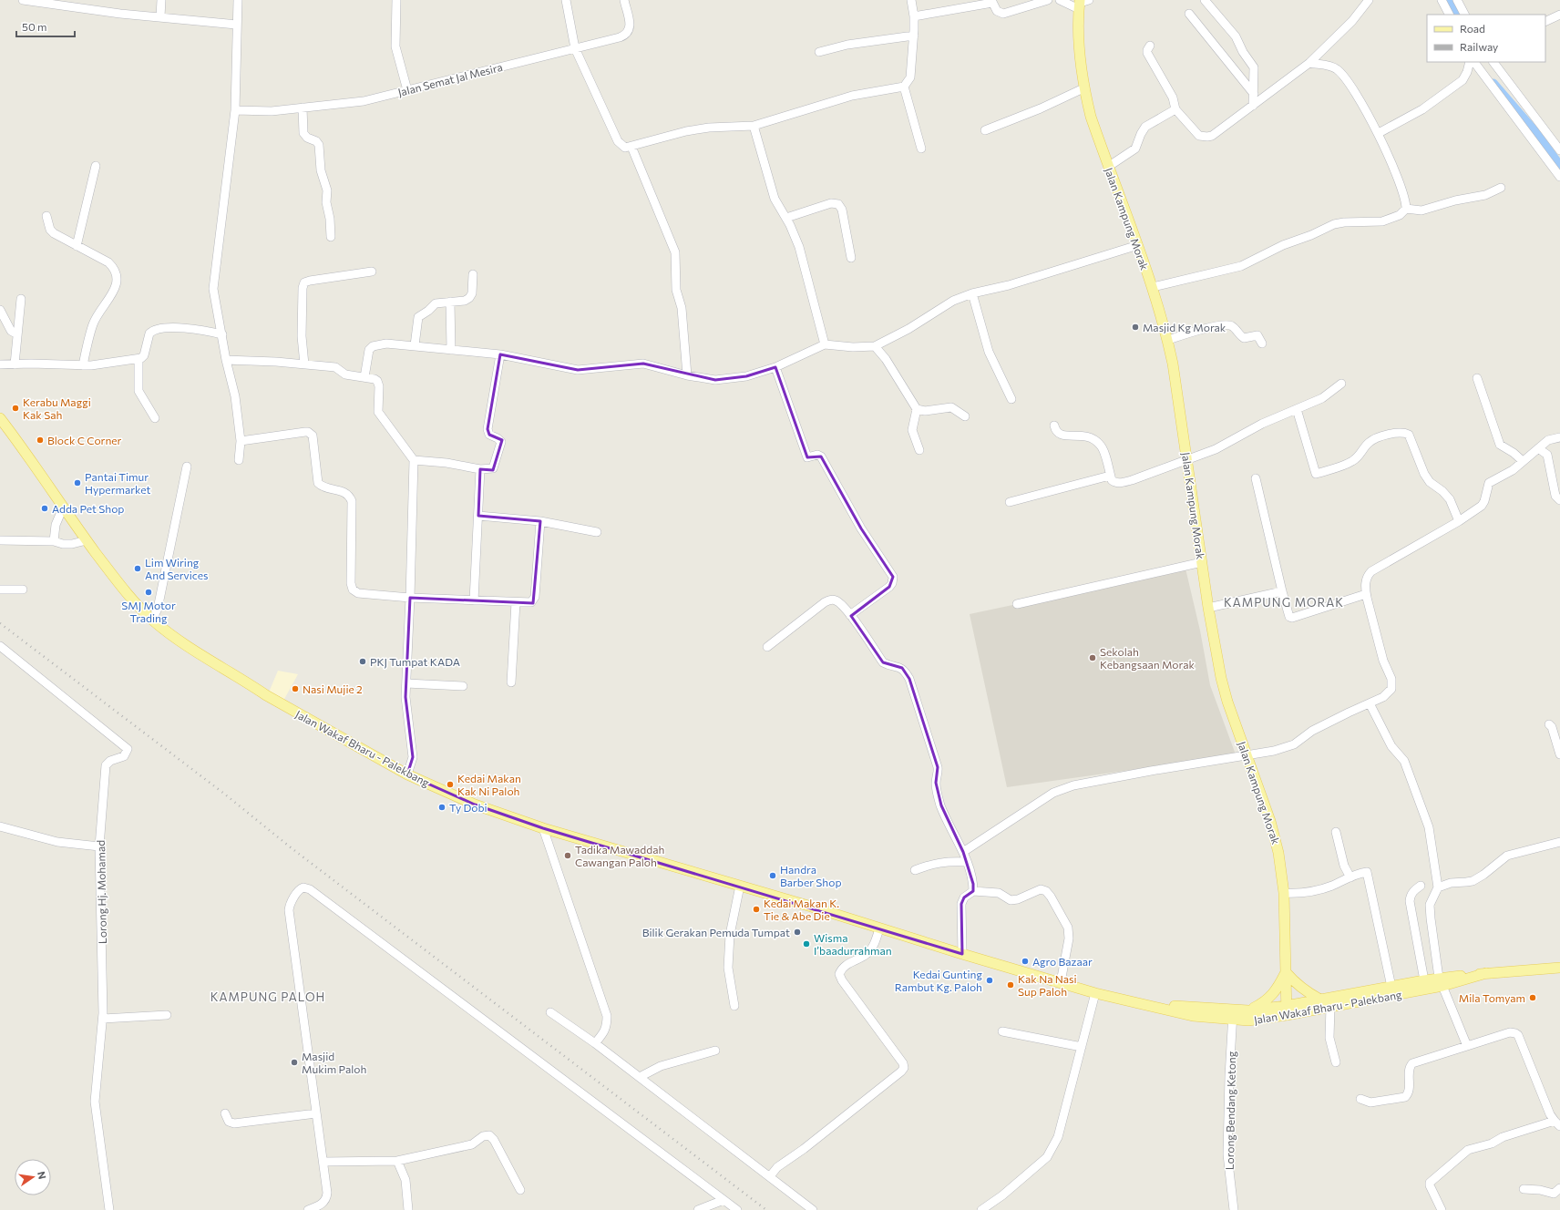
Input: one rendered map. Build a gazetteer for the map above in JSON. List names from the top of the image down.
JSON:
{
  "streets": {
    "main road": ["Jalan Kampung Morak", "Jalan Wakaf Bharu - Palekbang"],
    "street": ["Jalan Semat Jal Mesira", "Lorong Hj. Mohamad", "Lorong Bendang Ketong"]
  },
  "crossings": [
    ["Jalan Kampung Morak", "Jalan Wakaf Bharu - Palekbang"],
    ["Jalan Wakaf Bharu - Palekbang", "Lorong Bendang Ketong"]
  ],
  "districts": ["KAMPUNG MORAK", "KAMPUNG PALOH"],
  "places": [
    "Masjid Kg Morak",
    "Kerabu Maggi Kak Sah",
    "Block C Corner",
    "Pantai Timur Hypermarket",
    "Adda Pet Shop",
    "Lim Wiring And Services",
    "SMJ Motor Trading",
    "Sekolah Kebangsaan Morak",
    "PKJ Tumpat KADA",
    "Nasi Mujie 2",
    "Kedai Makan Kak Ni Paloh",
    "Ty Dobi",
    "Tadika Mawaddah Cawangan Paloh",
    "Handra Barber Shop",
    "Kedai Makan K. Tie & Abe Die",
    "Bilik Gerakan Pemuda Tumpat",
    "Wisma I’baadurrahman",
    "Agro Bazaar",
    "Kedai Gunting Rambut Kg. Paloh",
    "Kak Na Nasi Sup Paloh",
    "Mila Tomyam",
    "Masjid Mukim Paloh"
  ],
  "legend": ["Road", "Railway"],
  "scale_bar": "50 m",
  "north": "right"
}
